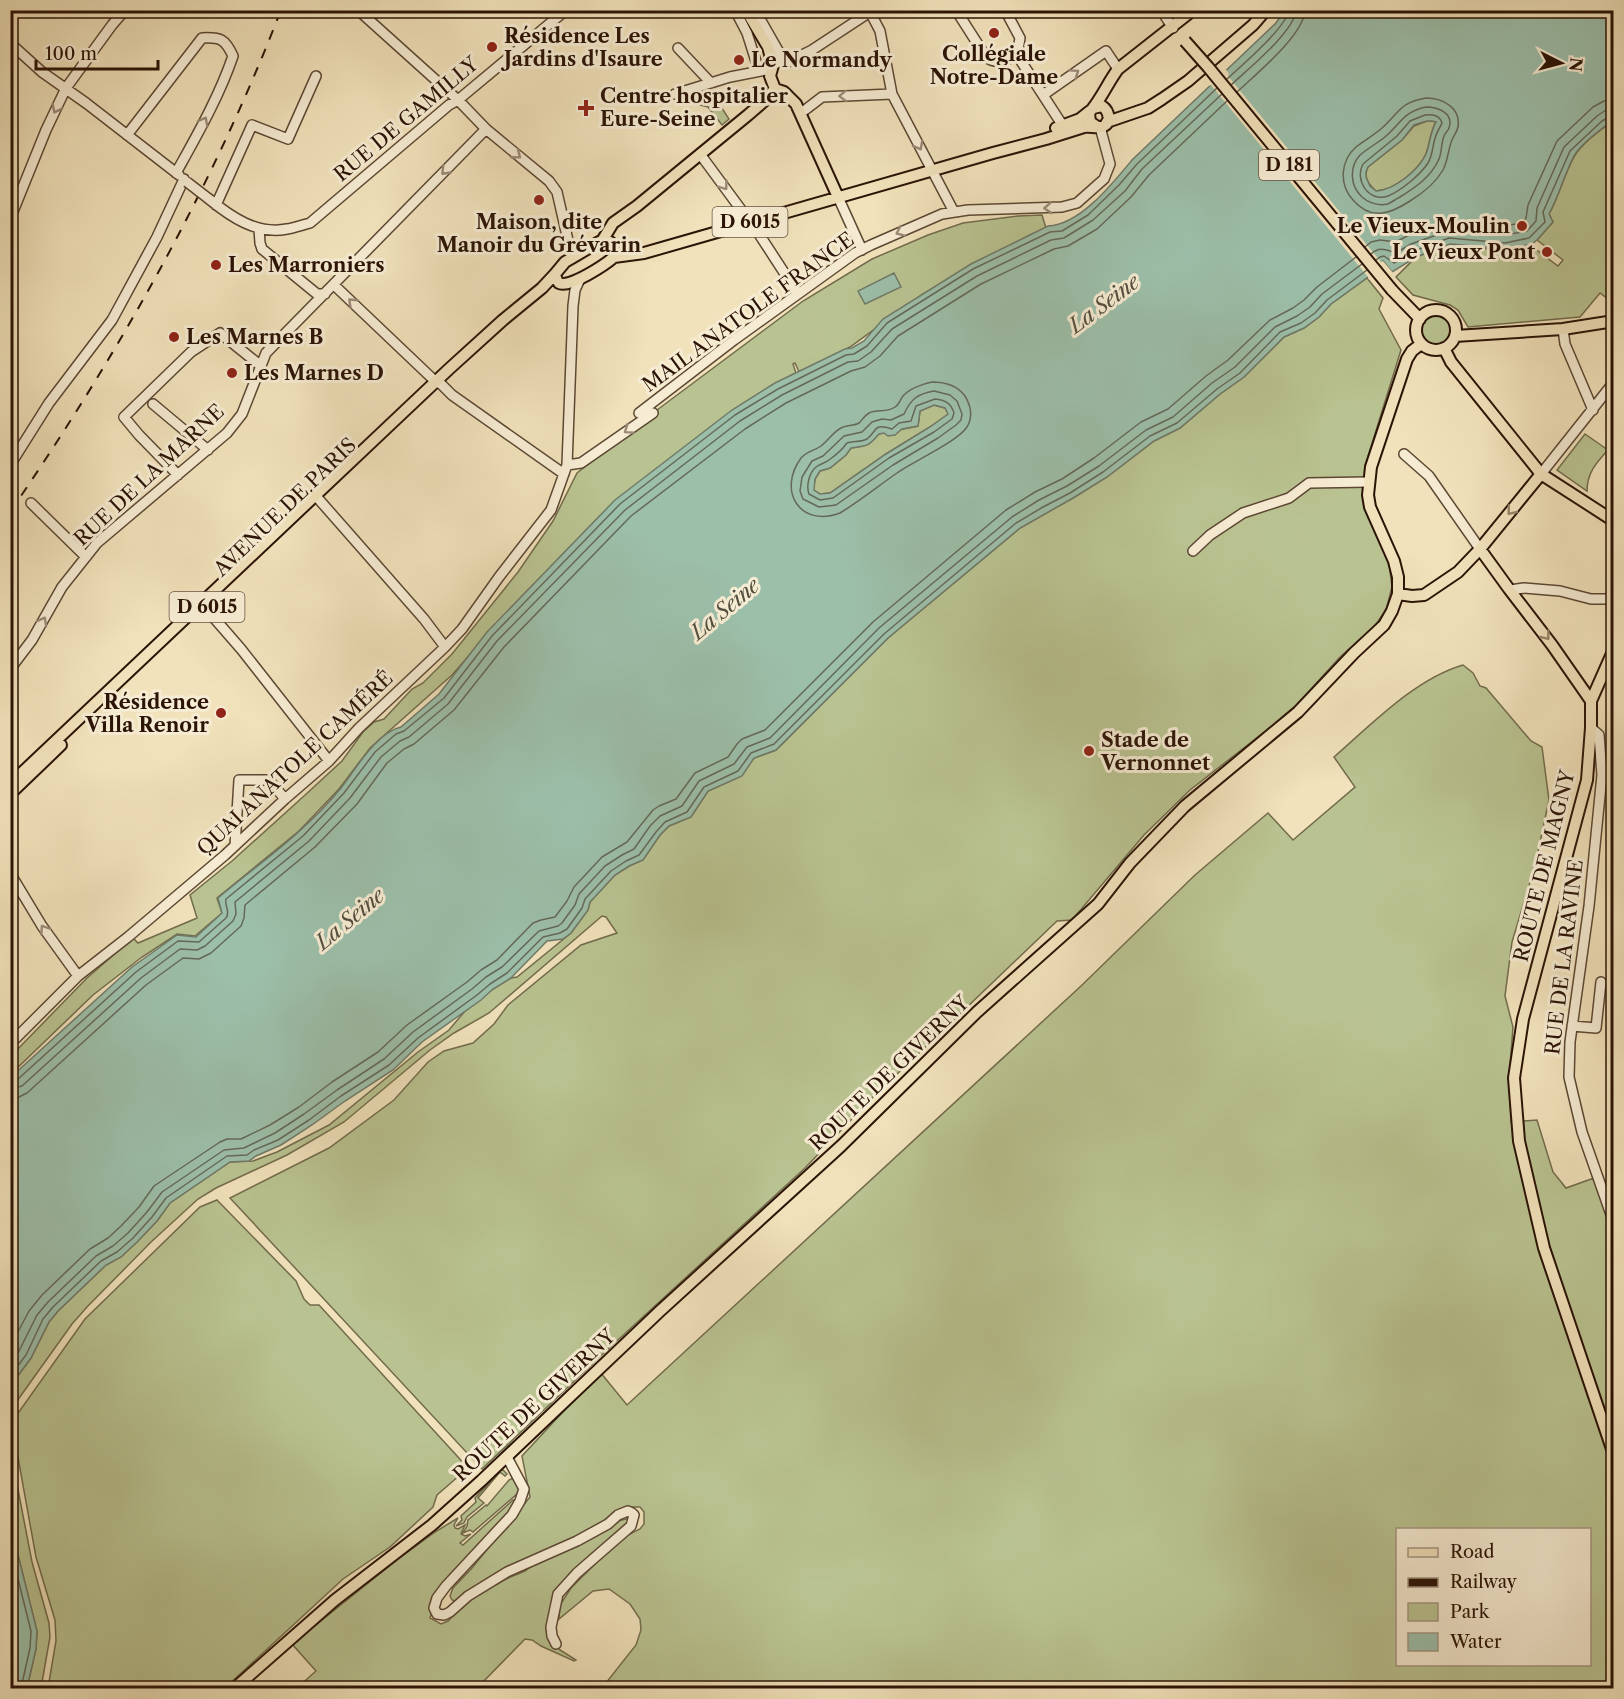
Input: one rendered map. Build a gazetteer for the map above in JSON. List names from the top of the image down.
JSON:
{
  "streets": {
    "main road": [
      "D 181",
      "D 6015",
      "AVENUE DE PARIS",
      "ROUTE DE MAGNY",
      "ROUTE DE GIVERNY"
    ],
    "street": [
      "RUE DE GAMILLY",
      "MAIL ANATOLE FRANCE",
      "RUE DE LA MARNE",
      "QUAI ANATOLE CAMÉRÉ",
      "RUE DE LA RAVINE"
    ]
  },
  "crossings": [
    ["D 6015", "MAIL ANATOLE FRANCE"],
    ["D 6015", "AVENUE DE PARIS"],
    ["D 6015", "QUAI ANATOLE CAMÉRÉ"],
    ["MAIL ANATOLE FRANCE", "QUAI ANATOLE CAMÉRÉ"],
    ["ROUTE DE MAGNY", "RUE DE LA RAVINE"]
  ],
  "one_way": ["MAIL ANATOLE FRANCE"],
  "water": ["La Seine"],
  "places": {
    "other": [
      "Collégiale Notre-Dame",
      "Résidence Les Jardins d'Isaure",
      "Le Normandy",
      "Maison, dite Manoir du Grévarin",
      "Le Vieux-Moulin",
      "Le Vieux Pont",
      "Les Marroniers",
      "Les Marnes B",
      "Les Marnes D",
      "Résidence Villa Renoir",
      "Stade de Vernonnet"
    ],
    "health": ["Centre hospitalier Eure-Seine"]
  },
  "legend": [
    "Road",
    "Railway",
    "Park",
    "Water"
  ],
  "scale_bar": "100 m",
  "north": "right"
}
